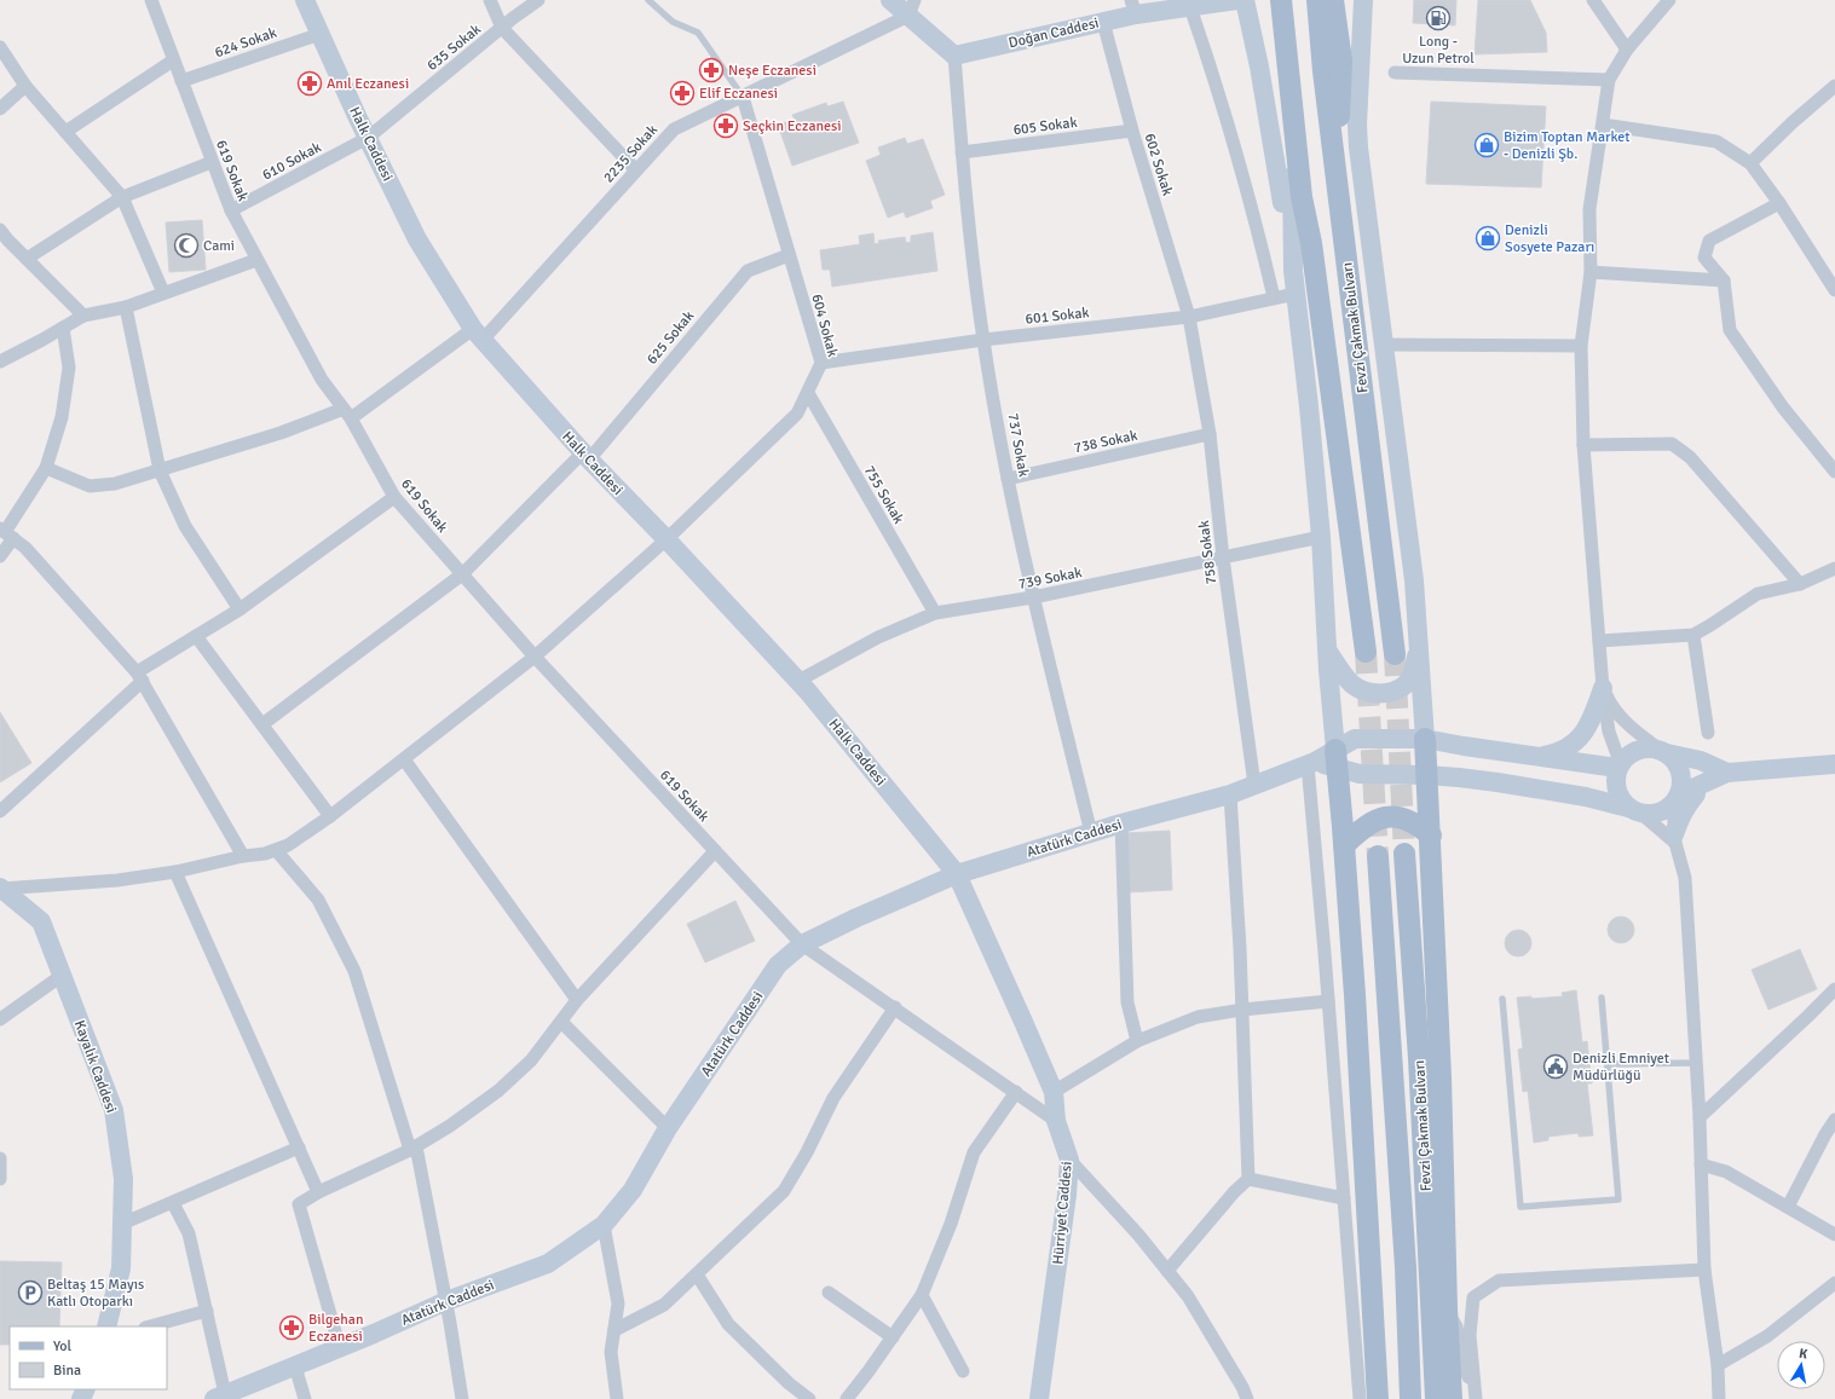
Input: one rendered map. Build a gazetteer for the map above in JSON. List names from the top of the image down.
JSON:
{
  "streets": {
    "main road": [
      "Doğan Caddesi",
      "Halk Caddesi",
      "Fevzi Çakmak Bulvarı",
      "Atatürk Caddesi",
      "Kayalık Caddesi",
      "Hürriyet Caddesi"
    ],
    "street": [
      "624 Sokak",
      "635 Sokak",
      "605 Sokak",
      "2235 Sokak",
      "610 Sokak",
      "602 Sokak",
      "619 Sokak",
      "601 Sokak",
      "604 Sokak",
      "625 Sokak",
      "738 Sokak",
      "737 Sokak",
      "755 Sokak",
      "758 Sokak",
      "739 Sokak"
    ]
  },
  "crossings": [
    ["Doğan Caddesi", "602 Sokak"],
    ["Doğan Caddesi", "737 Sokak"],
    ["624 Sokak", "Halk Caddesi"],
    ["624 Sokak", "619 Sokak"],
    ["635 Sokak", "Halk Caddesi"],
    ["635 Sokak", "610 Sokak"],
    ["605 Sokak", "602 Sokak"],
    ["605 Sokak", "737 Sokak"],
    ["Halk Caddesi", "2235 Sokak"],
    ["Halk Caddesi", "610 Sokak"],
    ["Halk Caddesi", "604 Sokak"],
    ["Halk Caddesi", "625 Sokak"],
    ["Halk Caddesi", "739 Sokak"],
    ["Halk Caddesi", "Atatürk Caddesi"],
    ["Halk Caddesi", "Hürriyet Caddesi"],
    ["2235 Sokak", "619 Sokak"],
    ["2235 Sokak", "604 Sokak"],
    ["610 Sokak", "619 Sokak"],
    ["602 Sokak", "601 Sokak"],
    ["602 Sokak", "758 Sokak"],
    ["619 Sokak", "604 Sokak"],
    ["619 Sokak", "625 Sokak"],
    ["619 Sokak", "Atatürk Caddesi"],
    ["619 Sokak", "Hürriyet Caddesi"],
    ["601 Sokak", "604 Sokak"],
    ["601 Sokak", "737 Sokak"],
    ["601 Sokak", "758 Sokak"],
    ["604 Sokak", "625 Sokak"],
    ["604 Sokak", "755 Sokak"],
    ["604 Sokak", "Kayalık Caddesi"],
    ["738 Sokak", "737 Sokak"],
    ["738 Sokak", "758 Sokak"],
    ["737 Sokak", "739 Sokak"],
    ["737 Sokak", "Atatürk Caddesi"],
    ["755 Sokak", "739 Sokak"],
    ["758 Sokak", "739 Sokak"],
    ["758 Sokak", "Atatürk Caddesi"],
    ["Atatürk Caddesi", "Hürriyet Caddesi"]
  ],
  "places": {
    "fuel station": ["Long - Uzun Petrol"],
    "pharmacy": [
      "Neşe Eczanesi",
      "Anıl Eczanesi",
      "Elif Eczanesi",
      "Seçkin Eczanesi",
      "Bilgehan Eczanesi"
    ],
    "shop": ["Bizim Toptan Market - Denizli Şb.", "Denizli Sosyete Pazarı"],
    "mosque": ["Cami"],
    "public building": ["Denizli Emniyet Müdürlüğü"],
    "parking": ["Beltaş 15 Mayıs Katlı Otoparkı"]
  },
  "legend": ["Yol", "Bina"],
  "north": "top"
}
